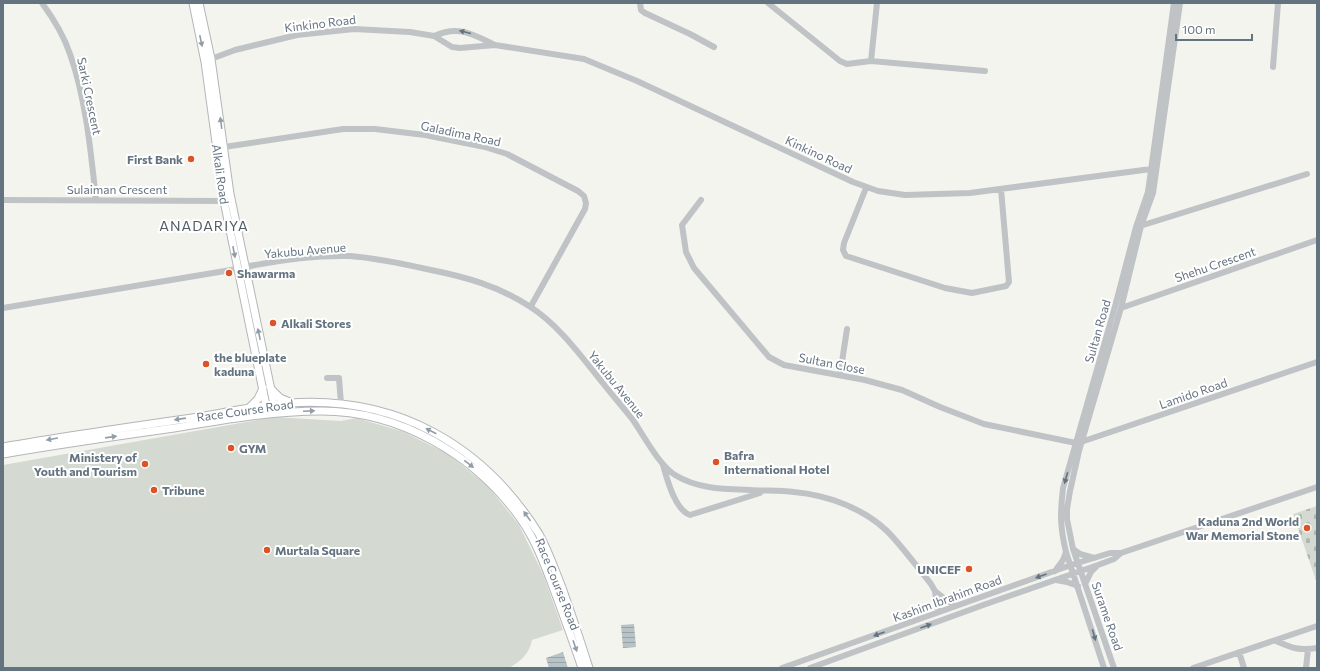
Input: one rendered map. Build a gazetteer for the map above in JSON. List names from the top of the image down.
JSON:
{
  "streets": {
    "main road": ["Alkali Road", "Race Course Road"],
    "street": [
      "Kinkino Road",
      "Sarki Crescent",
      "Galadima Road",
      "Sulaiman Crescent",
      "Yakubu Avenue",
      "Shehu Crescent",
      "Sultan Road",
      "Sultan Close",
      "Lamido Road",
      "Kashim Ibrahim Road",
      "Surame Road"
    ]
  },
  "crossings": [
    ["Kinkino Road", "Alkali Road"],
    ["Kinkino Road", "Sultan Road"],
    ["Sarki Crescent", "Sulaiman Crescent"],
    ["Galadima Road", "Alkali Road"],
    ["Galadima Road", "Yakubu Avenue"],
    ["Alkali Road", "Sulaiman Crescent"],
    ["Alkali Road", "Yakubu Avenue"],
    ["Alkali Road", "Race Course Road"],
    ["Yakubu Avenue", "Kashim Ibrahim Road"],
    ["Shehu Crescent", "Sultan Road"],
    ["Sultan Road", "Sultan Close"],
    ["Sultan Road", "Lamido Road"],
    ["Sultan Road", "Kashim Ibrahim Road"],
    ["Sultan Road", "Surame Road"],
    ["Sultan Close", "Lamido Road"],
    ["Kashim Ibrahim Road", "Surame Road"]
  ],
  "districts": ["ANADARIYA"],
  "places": [
    "First Bank",
    "Shawarma",
    "Alkali Stores",
    "the blueplate kaduna",
    "GYM",
    "Bafra International Hotel",
    "Ministery of Youth and Tourism",
    "Tribune",
    "Kaduna 2nd World War Memorial Stone",
    "Murtala Square",
    "UNICEF"
  ],
  "scale_bar": "100 m"
}
